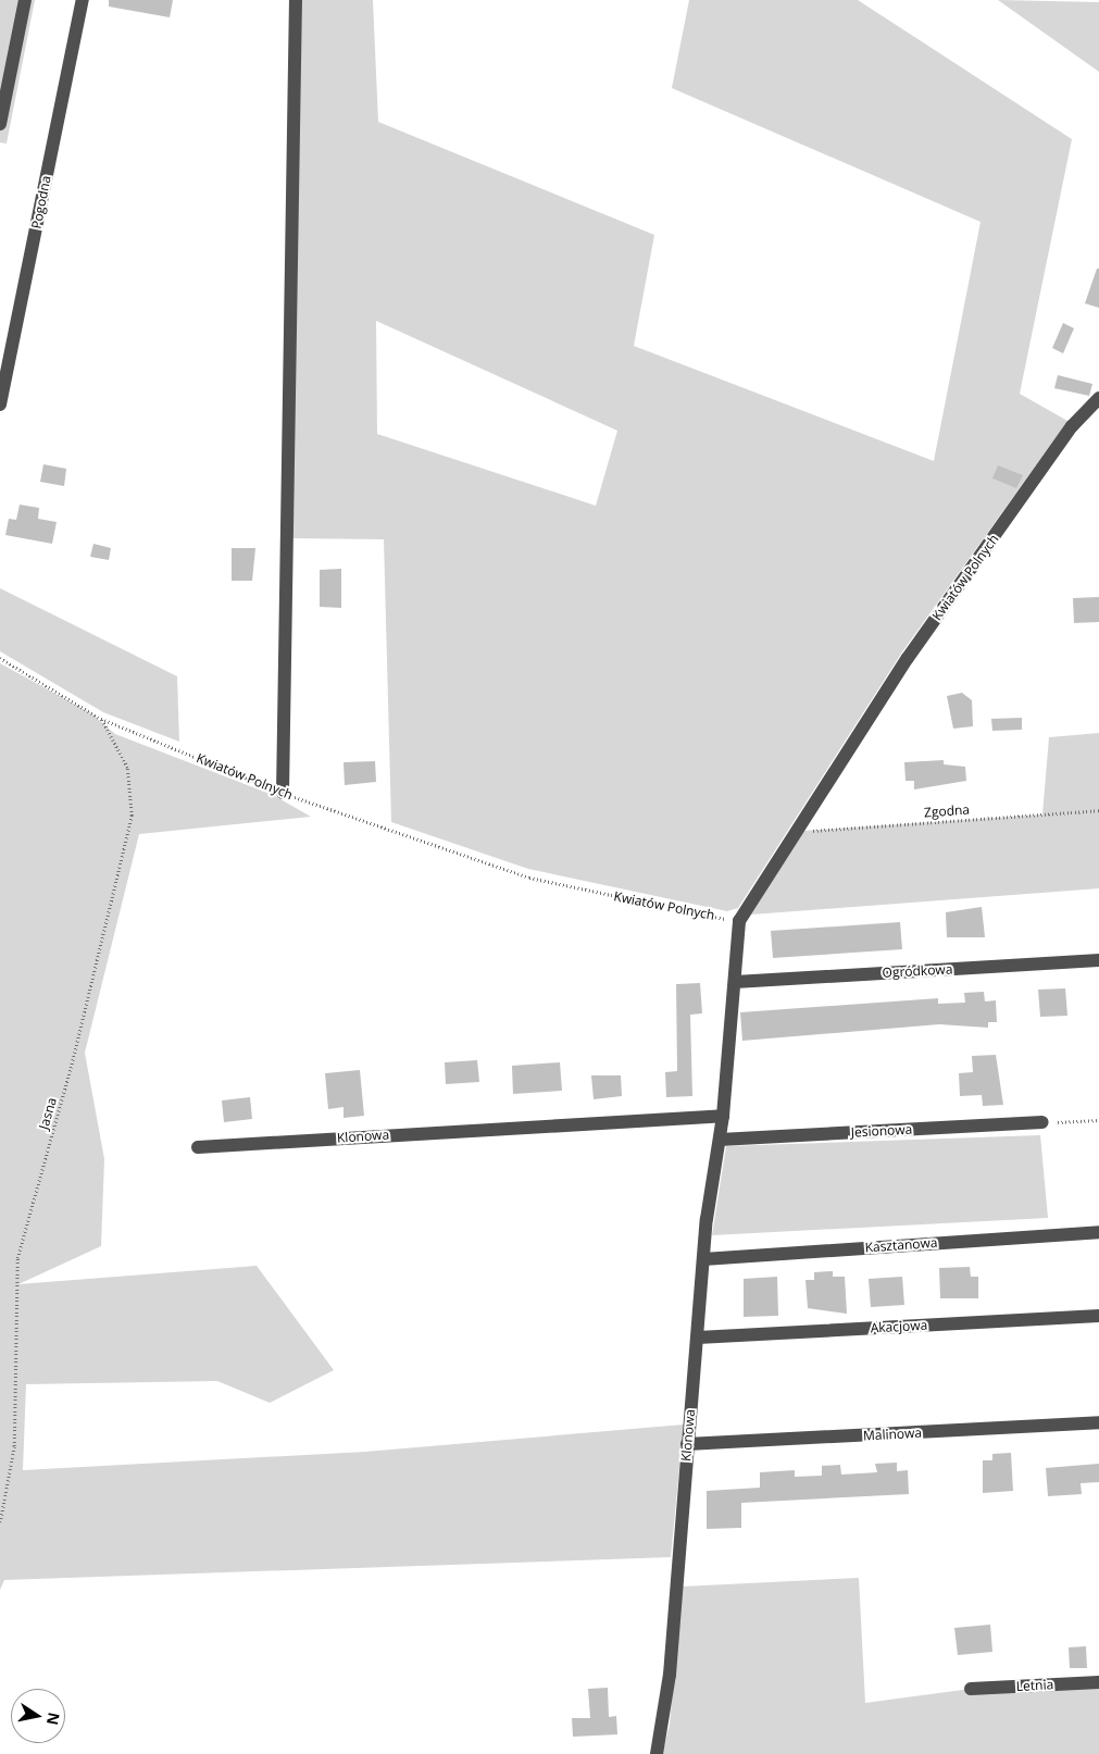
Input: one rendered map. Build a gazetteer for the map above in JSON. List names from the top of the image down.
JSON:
{
  "streets": {
    "street": [
      "Pogodna",
      "Kwiatów Polnych",
      "Ogródkowa",
      "Jesionowa",
      "Klonowa",
      "Kasztanowa",
      "Akacjowa",
      "Malinowa",
      "Letnia"
    ],
    "path": ["Zgodna", "Jasna"]
  },
  "crossings": [
    ["Kwiatów Polnych", "Zgodna"],
    ["Kwiatów Polnych", "Jasna"],
    ["Kwiatów Polnych", "Klonowa"],
    ["Ogródkowa", "Klonowa"],
    ["Jesionowa", "Klonowa"],
    ["Klonowa", "Kasztanowa"],
    ["Klonowa", "Akacjowa"],
    ["Klonowa", "Malinowa"]
  ],
  "north": "right"
}
